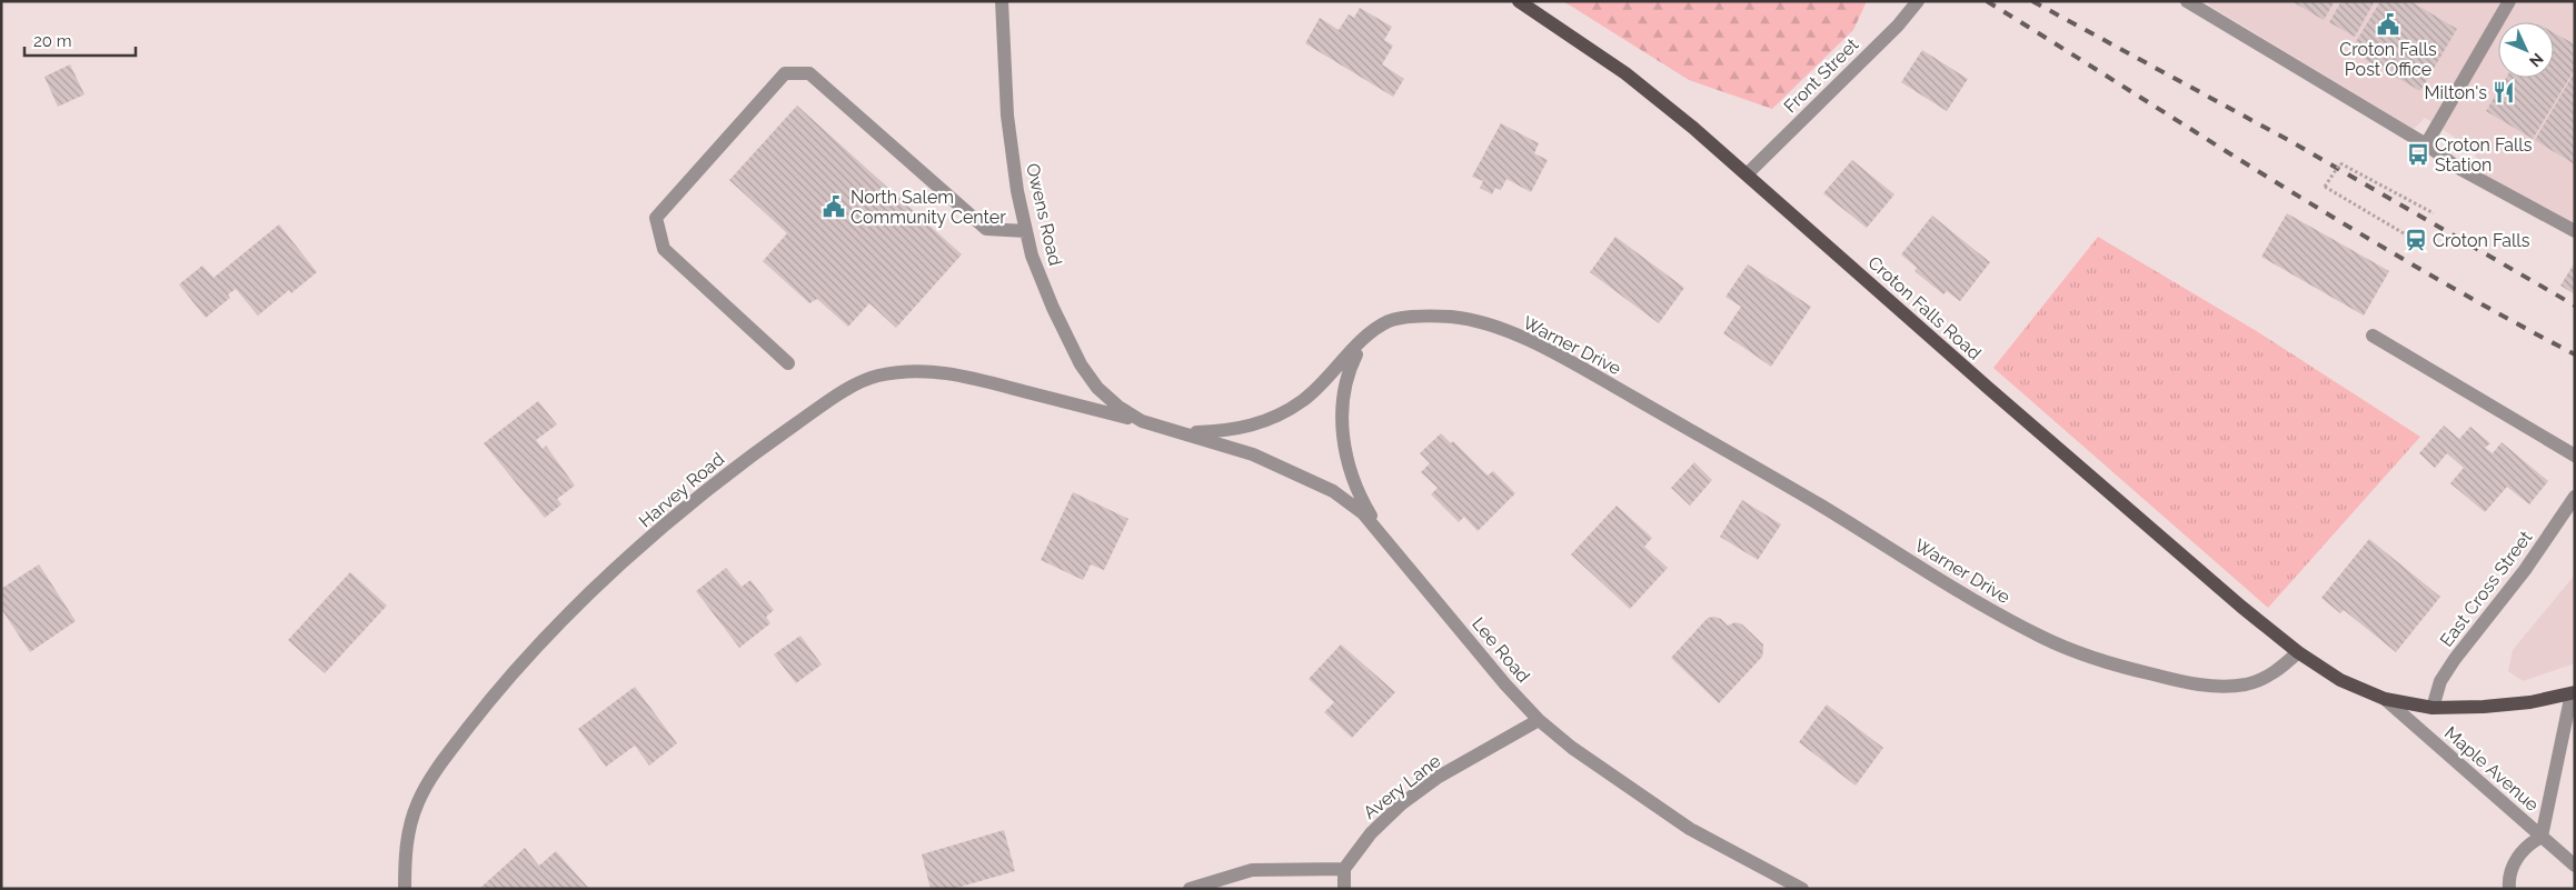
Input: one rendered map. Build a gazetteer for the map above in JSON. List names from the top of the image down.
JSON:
{
  "streets": {
    "main road": ["Croton Falls Road"],
    "street": [
      "Front Street",
      "Owens Road",
      "Warner Drive",
      "Harvey Road",
      "East Cross Street",
      "Lee Road",
      "Maple Avenue",
      "Avery Lane"
    ]
  },
  "crossings": [
    ["Front Street", "Croton Falls Road"],
    ["Owens Road", "Warner Drive"],
    ["Owens Road", "Harvey Road"],
    ["Owens Road", "Lee Road"],
    ["Croton Falls Road", "Warner Drive"],
    ["Warner Drive", "Lee Road"],
    ["Lee Road", "Avery Lane"]
  ],
  "places": {
    "public building": ["Croton Falls Post Office", "North Salem Community Center"],
    "restaurant": ["Milton's"],
    "bus stop": ["Croton Falls Station"],
    "station": ["Croton Falls"]
  },
  "scale_bar": "20 m",
  "north": "bottom right"
}
